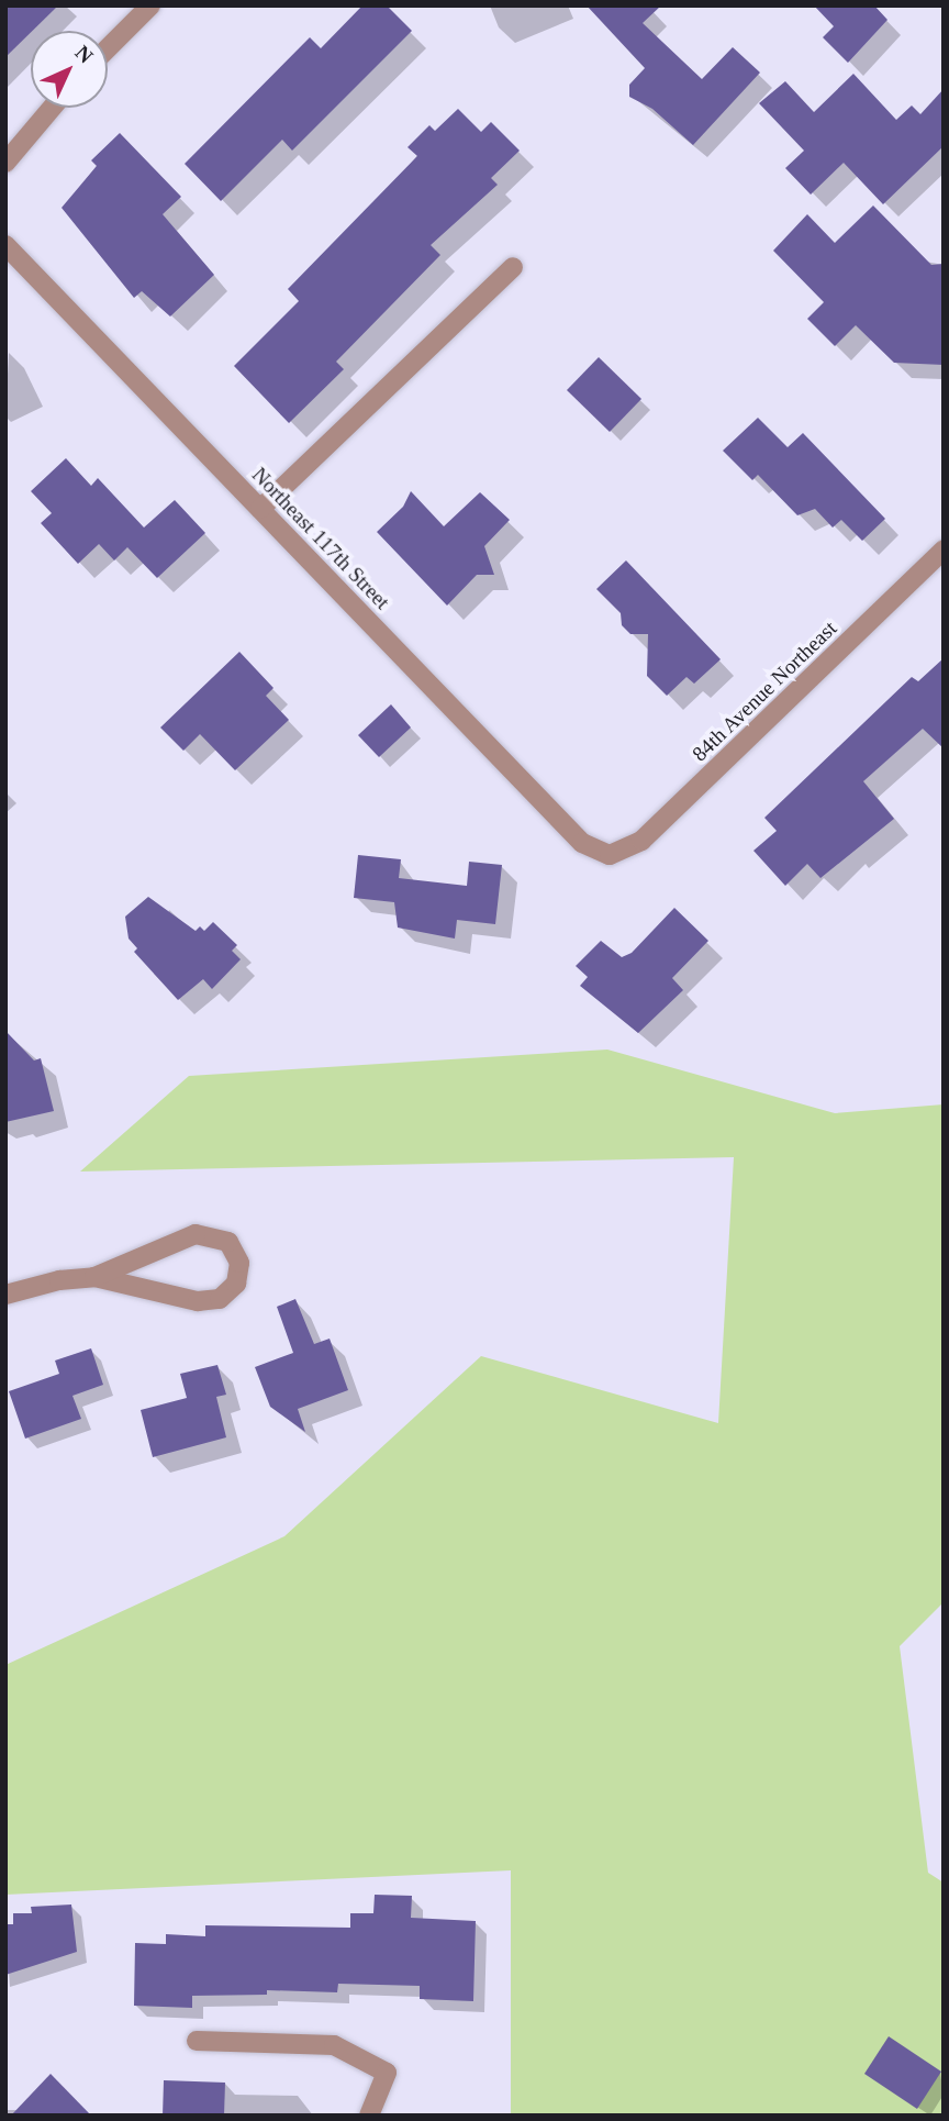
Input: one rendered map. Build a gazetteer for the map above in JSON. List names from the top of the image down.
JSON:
{
  "streets": {
    "street": ["Northeast 117th Street", "84th Avenue Northeast"]
  },
  "crossings": [
    ["Northeast 117th Street", "84th Avenue Northeast"]
  ],
  "north": "top right"
}
